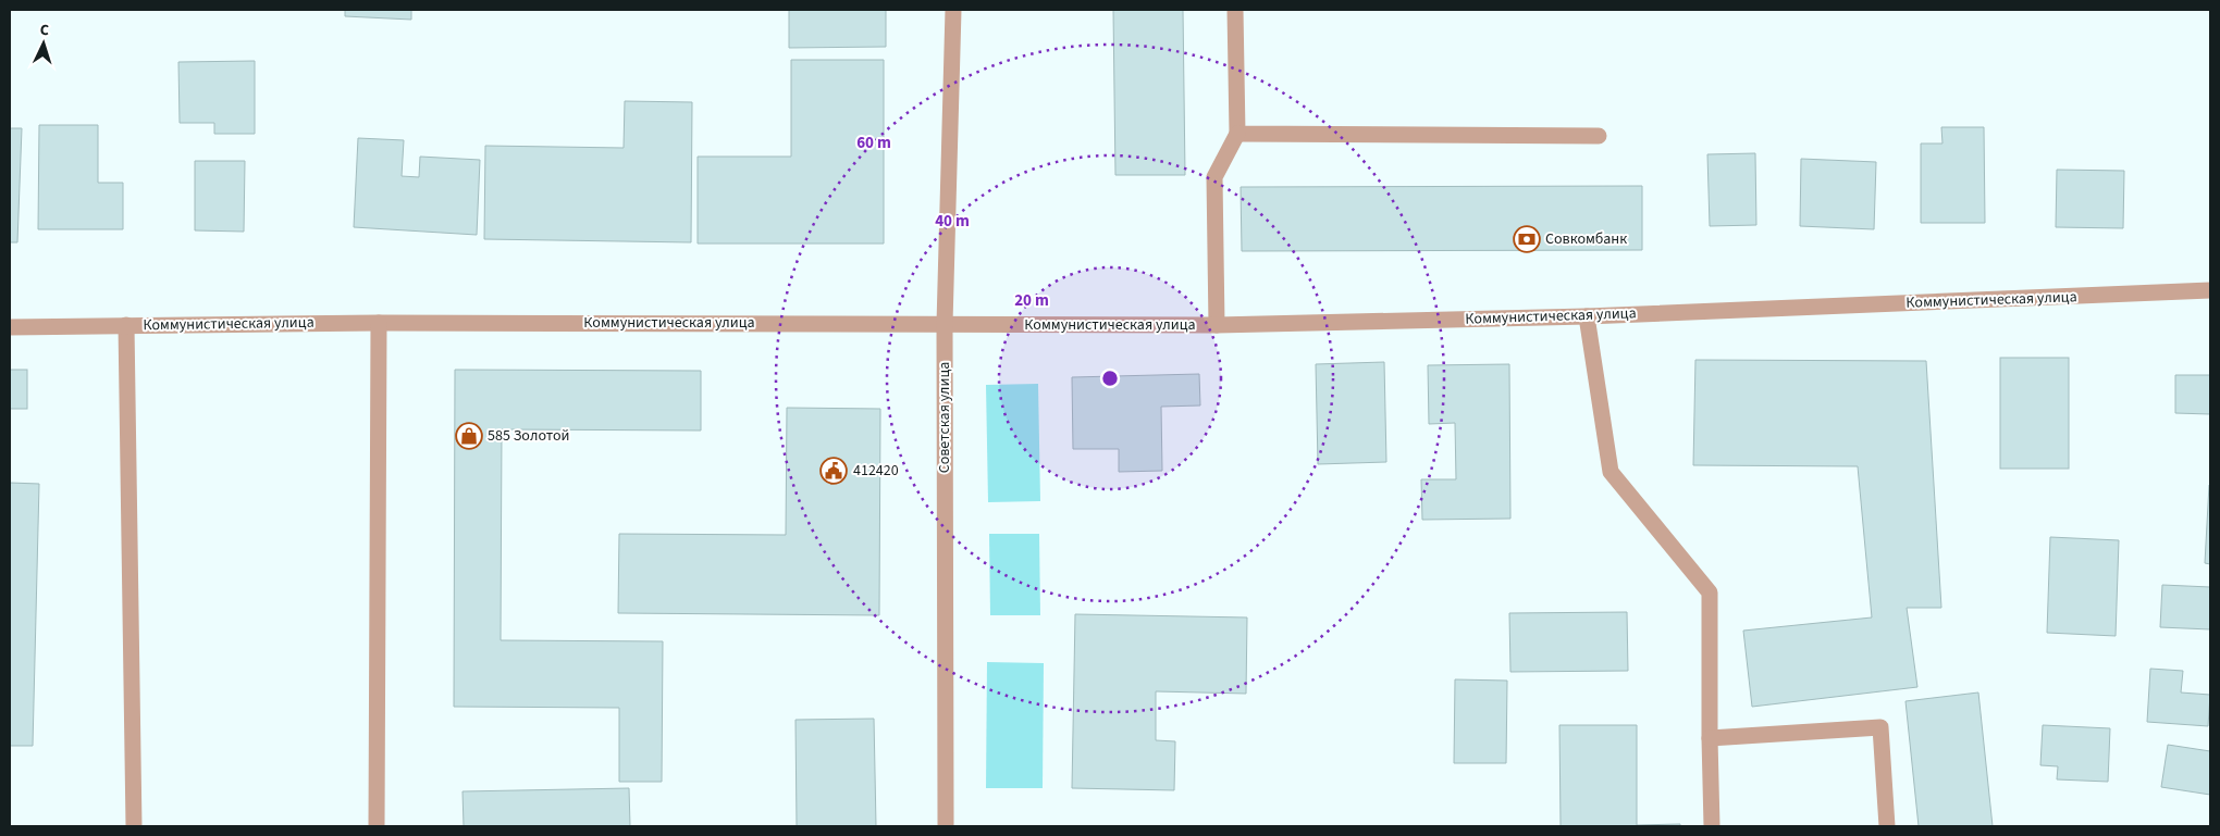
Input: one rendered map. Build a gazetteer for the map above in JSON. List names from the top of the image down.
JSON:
{
  "streets": {
    "street": ["Коммунистическая улица", "Советская улица"]
  },
  "crossings": [
    ["Коммунистическая улица", "Советская улица"]
  ],
  "places": {
    "bank": ["Совкомбанк"],
    "shop": ["585 Золотой"],
    "public building": ["412420"]
  },
  "north": "top",
  "rings": ["60 m", "40 m", "20 m"]
}
